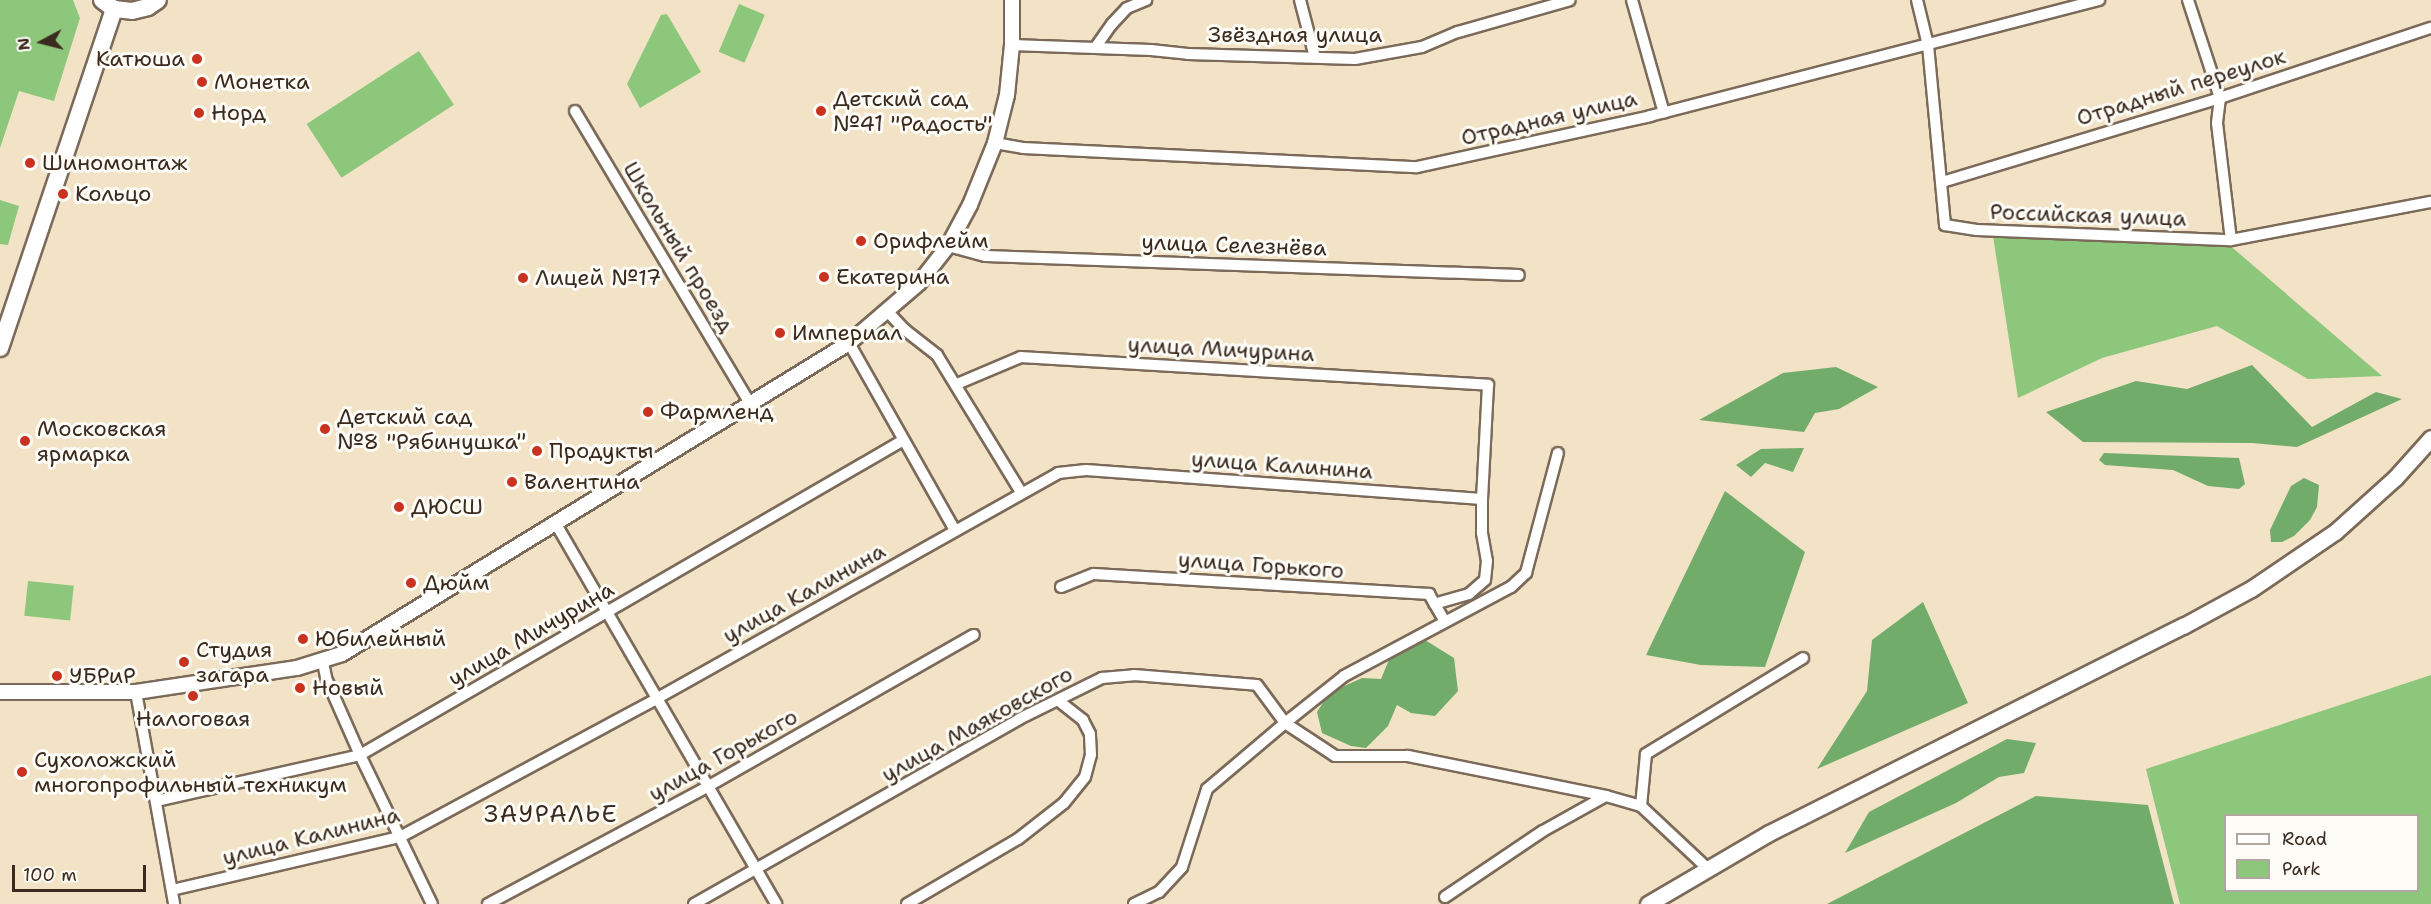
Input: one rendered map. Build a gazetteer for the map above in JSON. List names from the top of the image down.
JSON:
{
  "streets": {
    "street": [
      "Звёздная улица",
      "Отрадный переулок",
      "Отрадная улица",
      "Российская улица",
      "улица Селезнёва",
      "Школьный проезд",
      "улица Мичурина",
      "улица Калинина",
      "улица Горького",
      "улица Маяковского"
    ]
  },
  "crossings": [
    ["Отрадный переулок", "Российская улица"],
    ["улица Мичурина", "улица Калинина"]
  ],
  "districts": ["ЗАУРАЛЬЕ"],
  "places": [
    "Катюша",
    "Монетка",
    "Детский сад №41 \"Радость\"",
    "Норд",
    "Шиномонтаж",
    "Кольцо",
    "Орифлейм",
    "Екатерина",
    "Лицей №17",
    "Империал",
    "Фармленд",
    "Детский сад №8 \"Рябинушка\"",
    "Московская ярмарка",
    "Продукты",
    "Валентина",
    "ДЮСШ",
    "Дюйм",
    "Юбилейный",
    "Студия загара",
    "УБРиР",
    "Новый",
    "Налоговая",
    "Сухоложский многопрофильный техникум"
  ],
  "legend": ["Road", "Park"],
  "scale_bar": "100 m",
  "north": "left"
}
